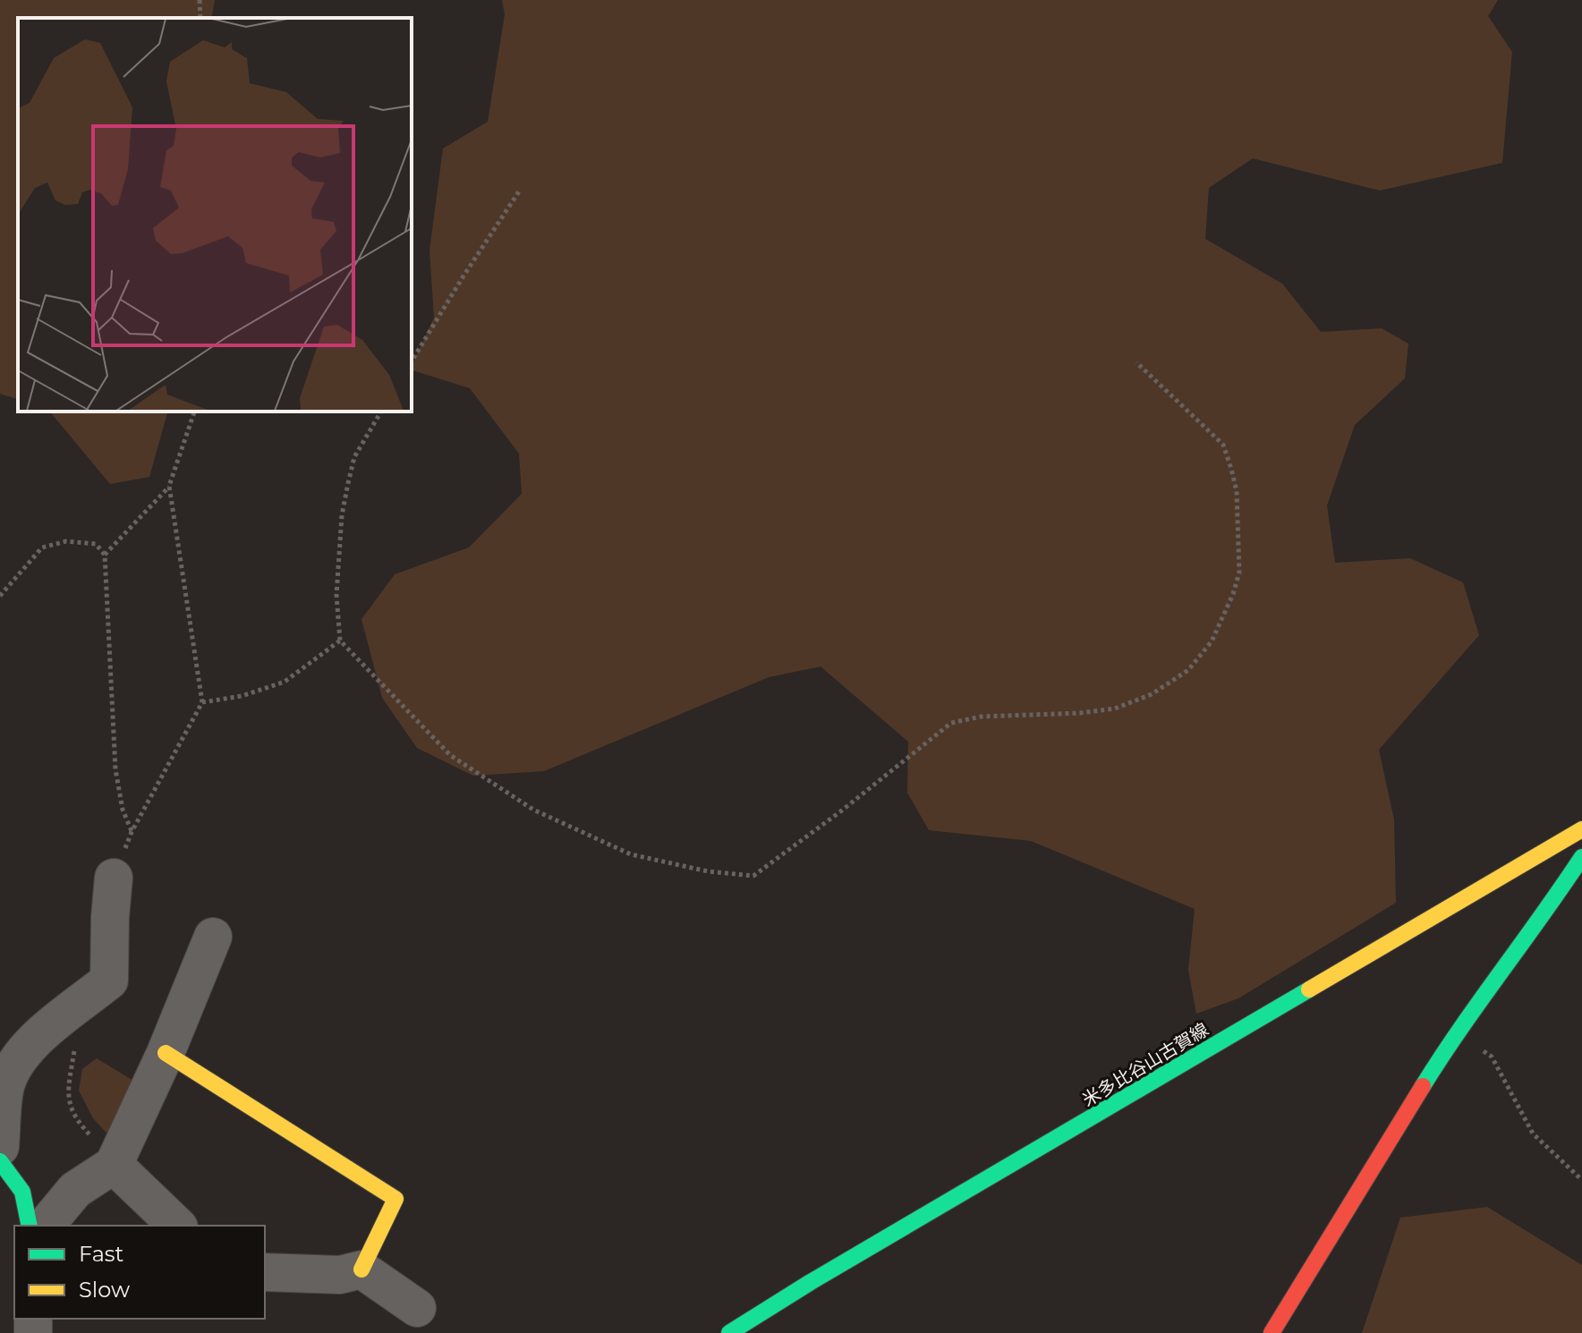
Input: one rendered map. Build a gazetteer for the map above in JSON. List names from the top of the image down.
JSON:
{
  "streets": {
    "street": ["米多比谷山古賀線"]
  },
  "legend": ["Fast", "Slow"]
}
